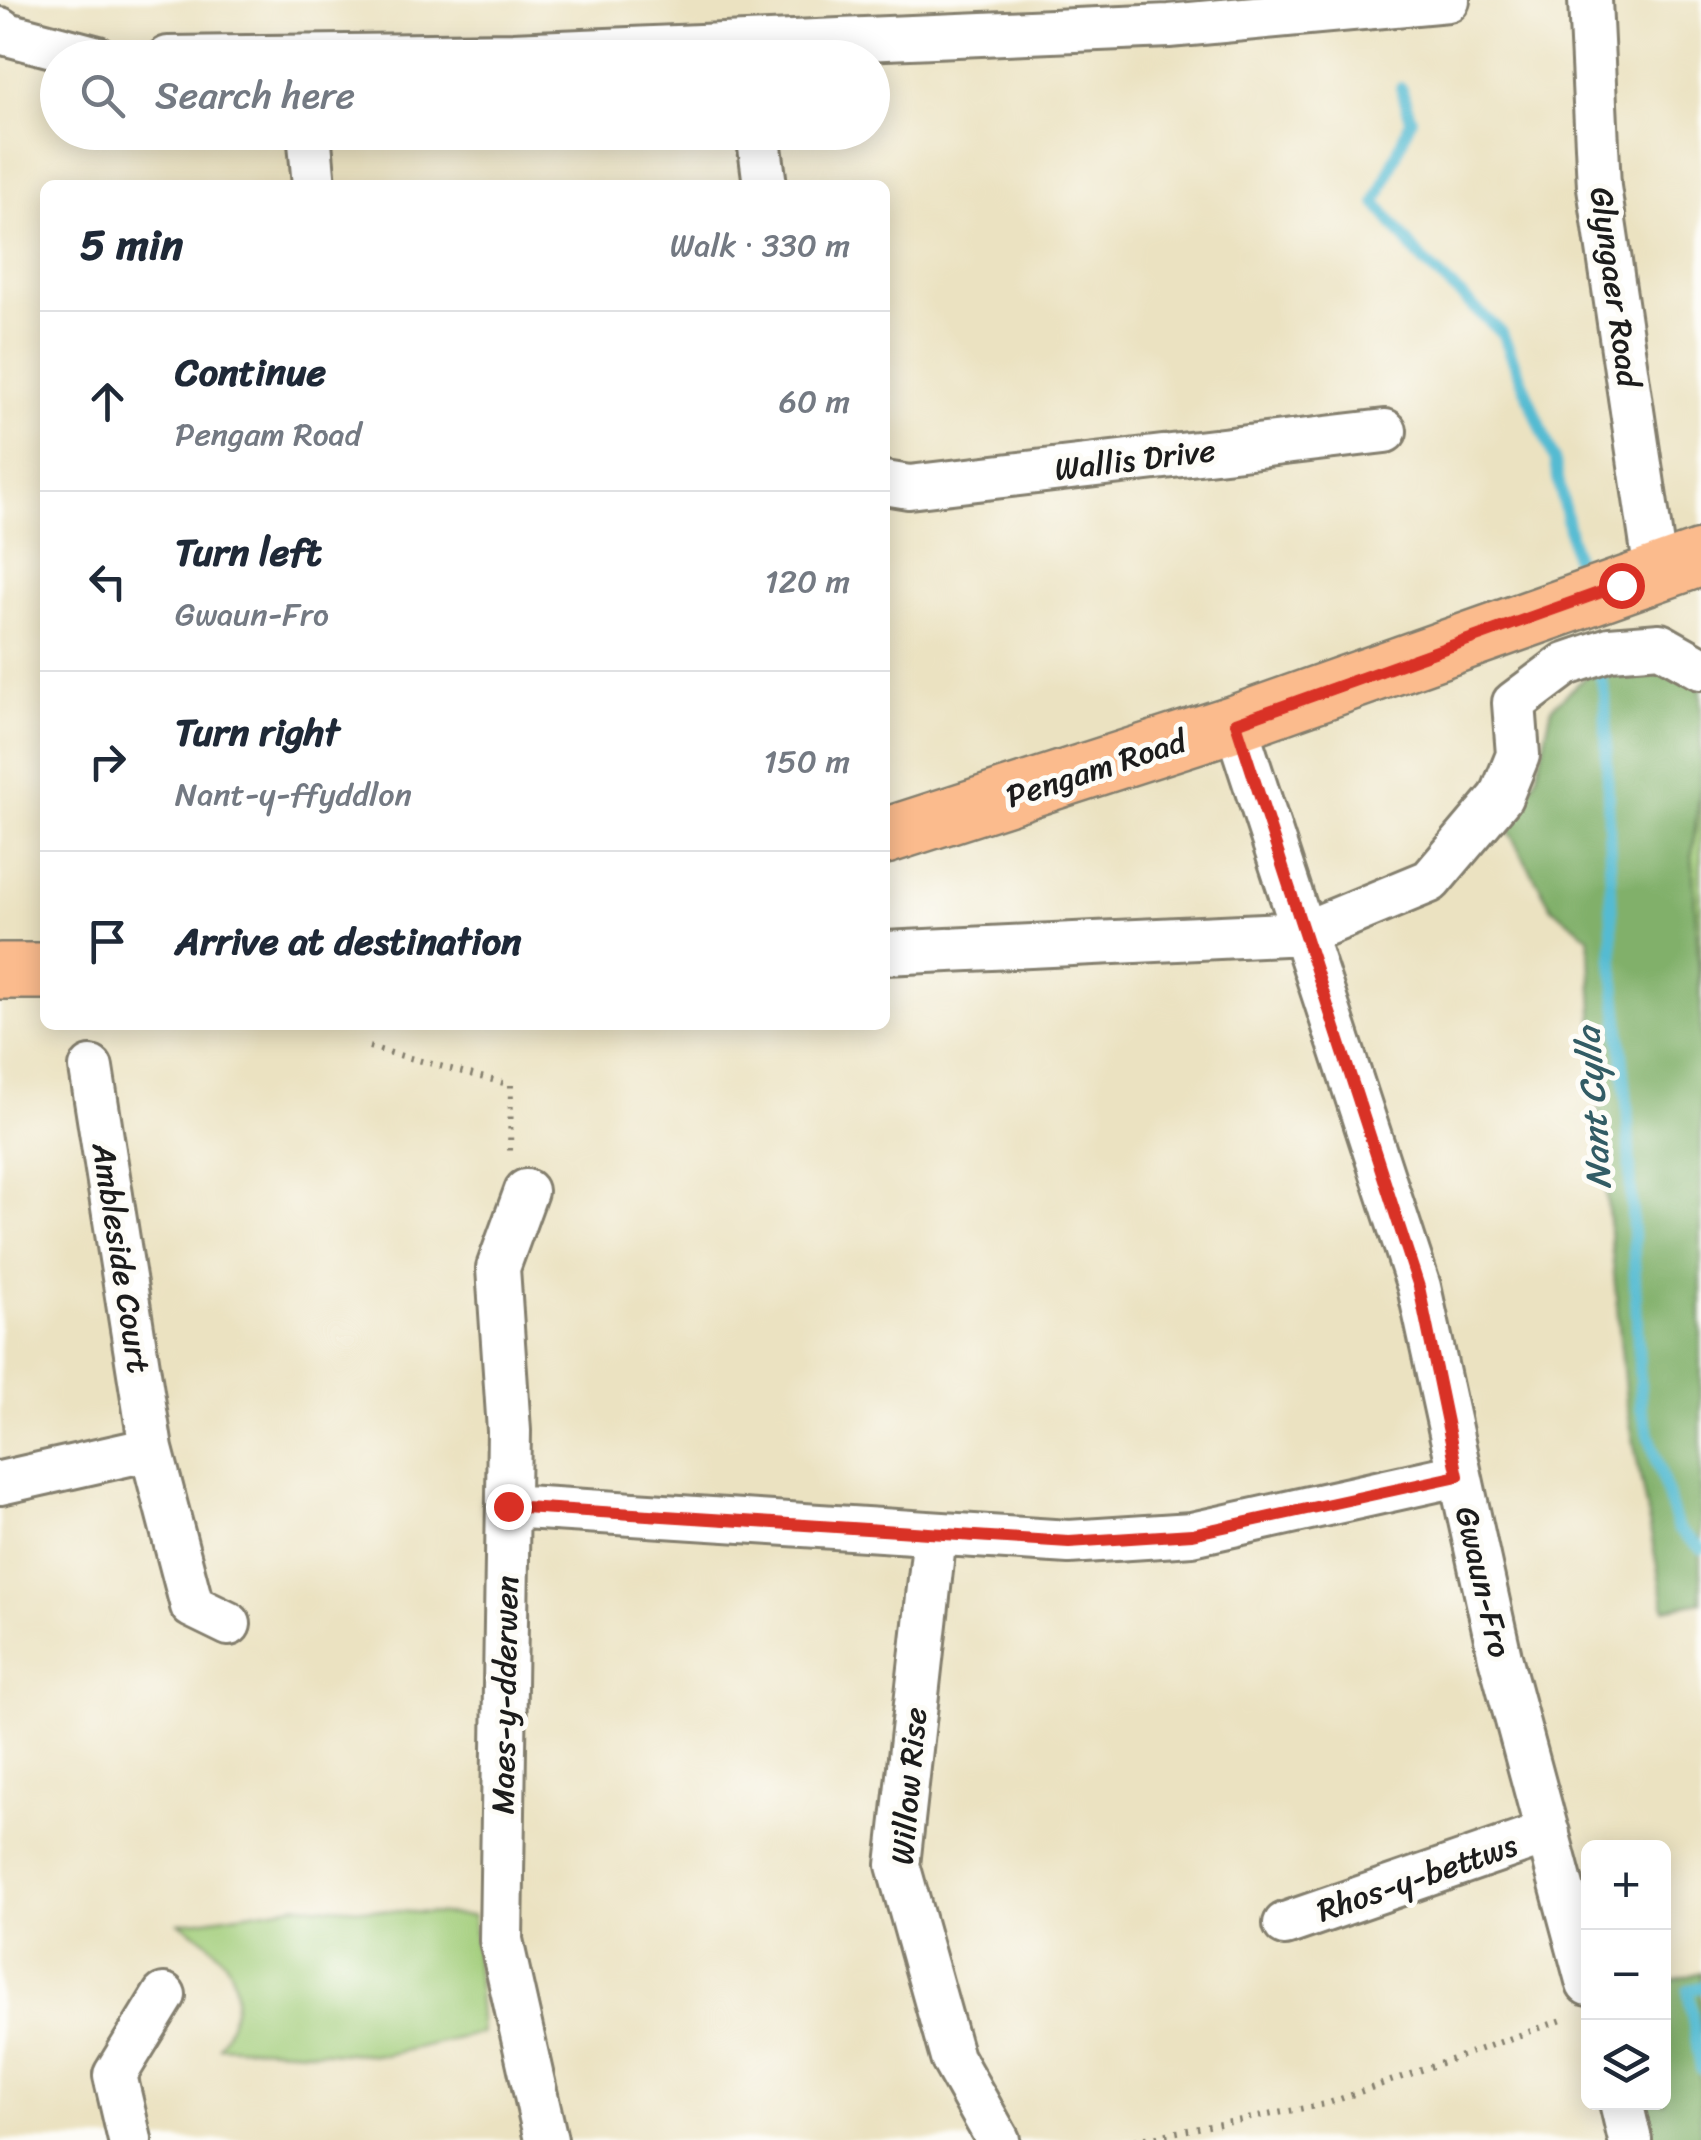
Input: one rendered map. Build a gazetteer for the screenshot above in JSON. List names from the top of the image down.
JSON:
{
  "streets": {
    "main road": ["Pengam Road"],
    "street": [
      "Glyngaer Road",
      "Wallis Drive",
      "Ambleside Court",
      "Gwaun-Fro",
      "Maes-y-dderwen",
      "Willow Rise",
      "Rhos-y-bettws"
    ]
  },
  "crossings": [
    ["Glyngaer Road", "Pengam Road"],
    ["Pengam Road", "Gwaun-Fro"],
    ["Gwaun-Fro", "Rhos-y-bettws"]
  ],
  "water": ["Nant Cylla"],
  "page": {
    "search": "Search here",
    "heading": ["5 min", "Walk · 330 m"],
    "list": [
      ["Continue", "Pengam Road", "60 m"],
      ["Turn left", "Gwaun-Fro", "120 m"],
      ["Turn right", "Nant-y-ffyddlon", "150 m"],
      "Arrive at destination"
    ],
    "map_buttons": ["+", "−"]
  }
}
